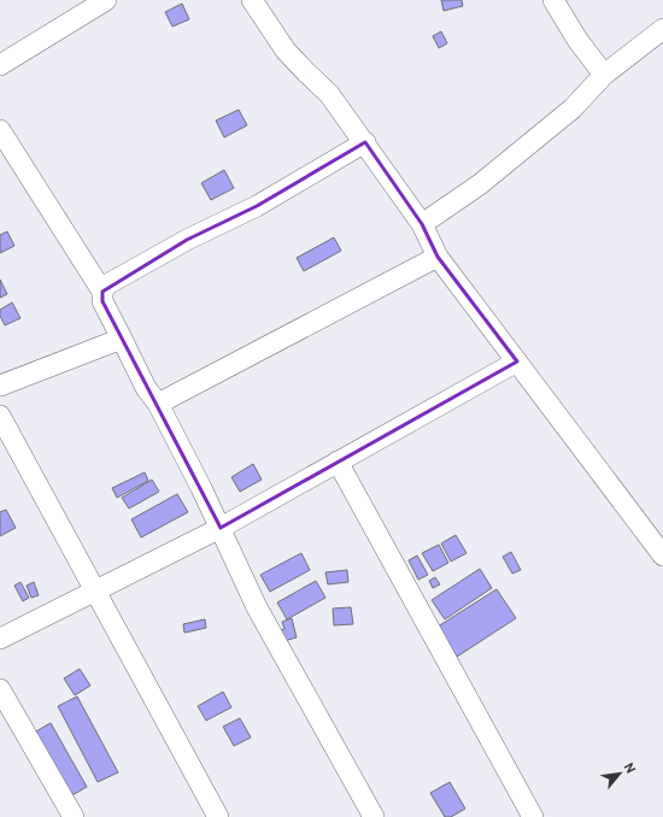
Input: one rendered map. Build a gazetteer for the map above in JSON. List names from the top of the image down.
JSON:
{
  "north": "top right"
}
